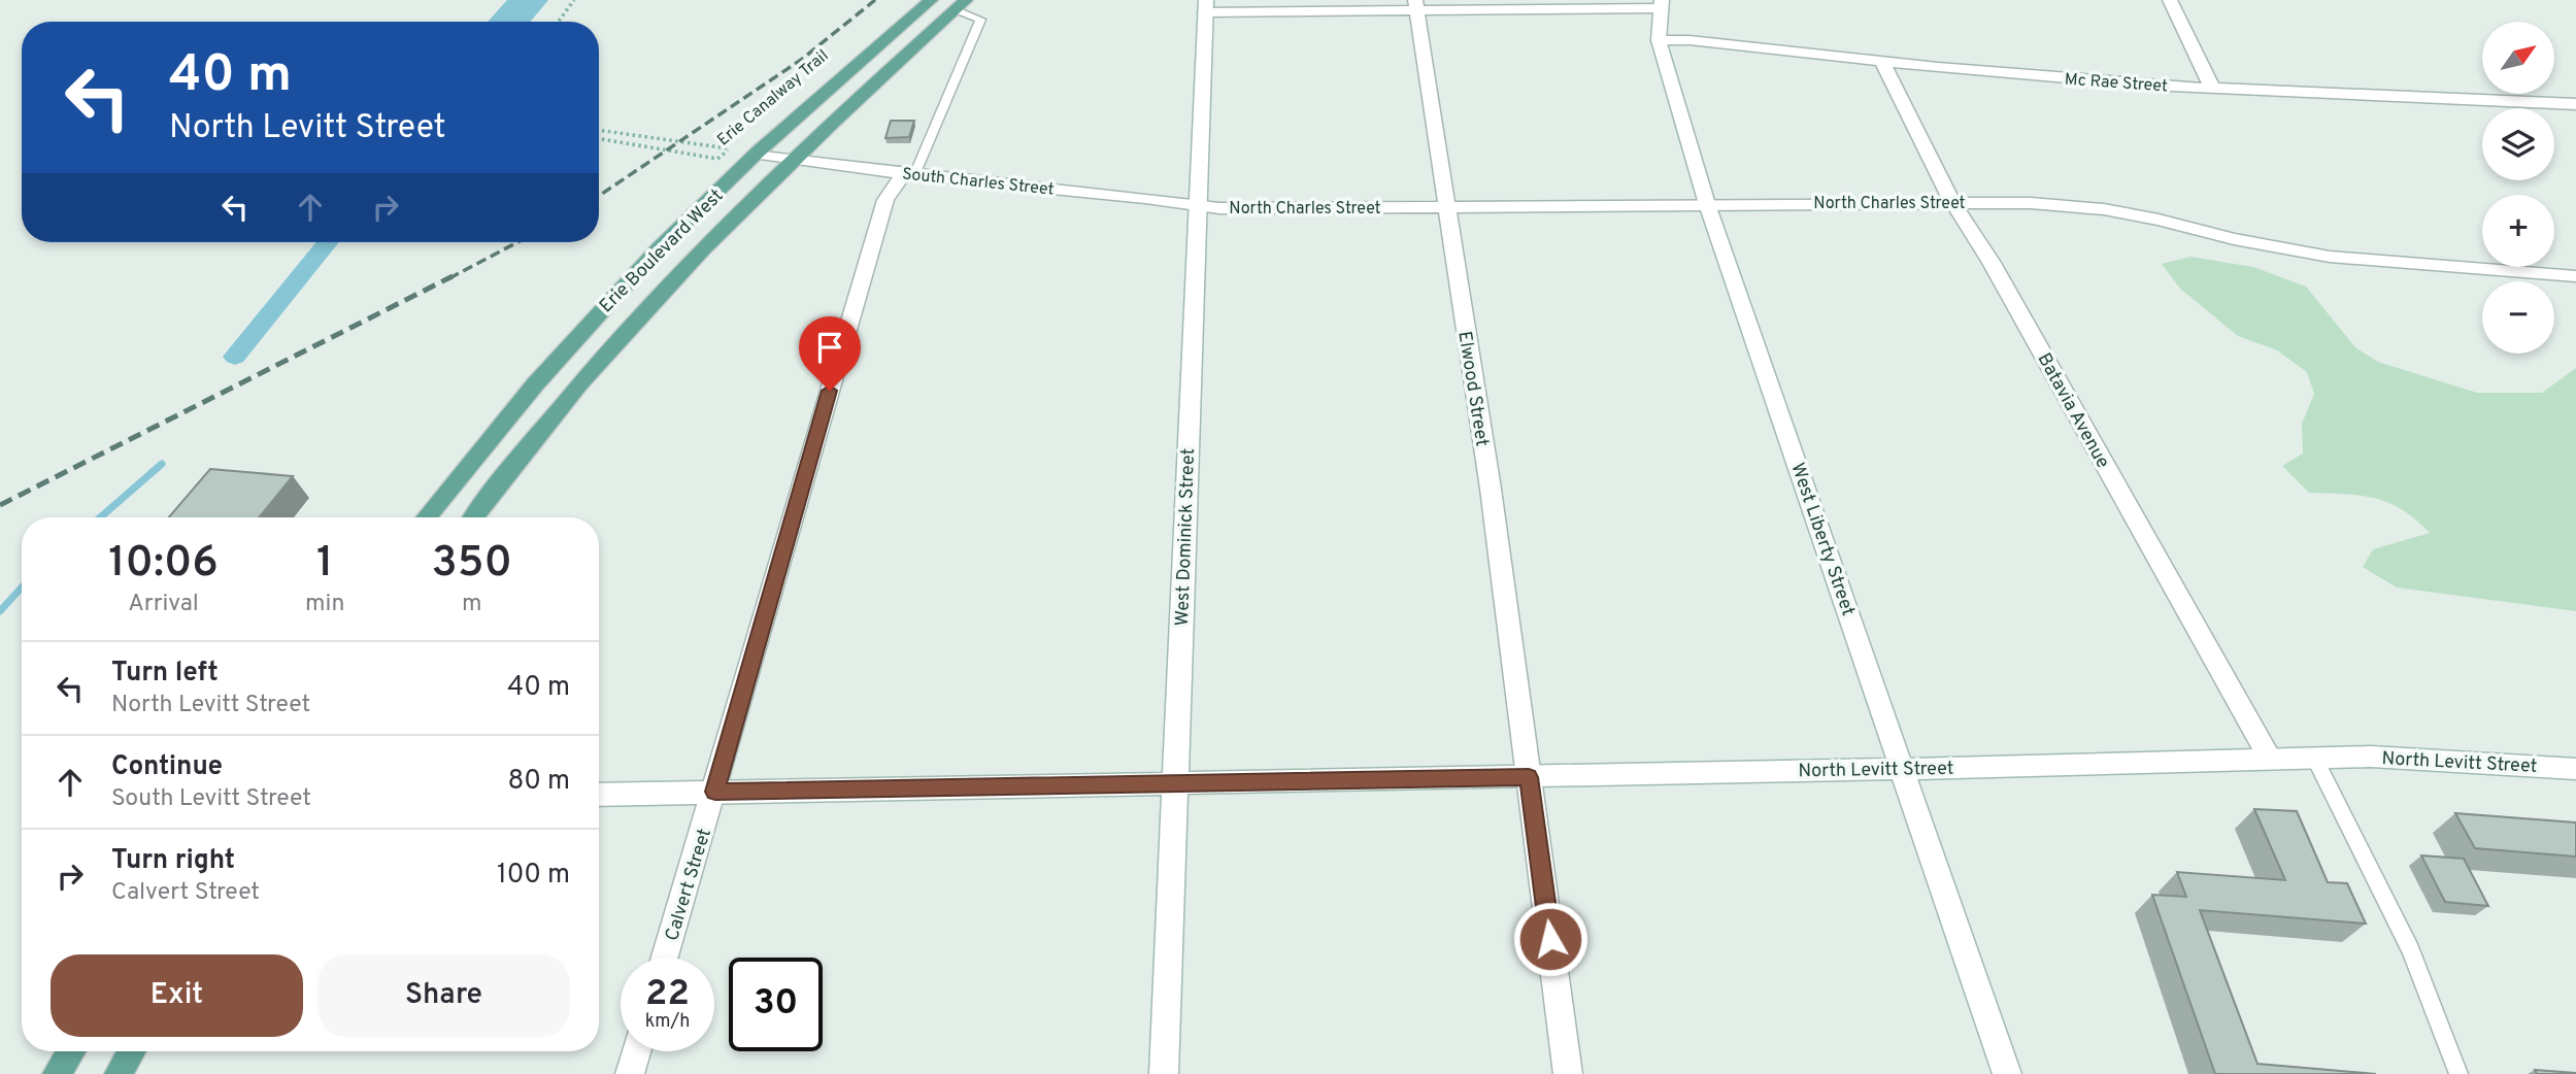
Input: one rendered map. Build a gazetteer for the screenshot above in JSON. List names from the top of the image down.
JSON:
{
  "streets": {
    "main road": ["Erie Boulevard West"],
    "street": [
      "Mc Rae Street",
      "South Charles Street",
      "North Charles Street",
      "Elwood Street",
      "Batavia Avenue",
      "West Dominick Street",
      "West Liberty Street",
      "North Levitt Street",
      "Calvert Street"
    ],
    "path": ["Erie Canalway Trail"]
  },
  "crossings": [
    ["Mc Rae Street", "Batavia Avenue"],
    ["Mc Rae Street", "West Liberty Street"],
    ["South Charles Street", "North Charles Street"],
    ["South Charles Street", "Erie Boulevard West"],
    ["South Charles Street", "West Dominick Street"],
    ["South Charles Street", "Calvert Street"],
    ["North Charles Street", "Elwood Street"],
    ["North Charles Street", "Batavia Avenue"],
    ["North Charles Street", "West Dominick Street"],
    ["North Charles Street", "West Liberty Street"],
    ["Elwood Street", "North Levitt Street"],
    ["Batavia Avenue", "North Levitt Street"],
    ["West Dominick Street", "North Levitt Street"],
    ["West Liberty Street", "North Levitt Street"],
    ["North Levitt Street", "Calvert Street"]
  ],
  "north": "top right",
  "page": {
    "map_buttons": ["+", "−"],
    "turn": ["40 m", "North Levitt Street"],
    "eta": [
      "10:06",
      "Arrival",
      "1",
      "min",
      "350",
      "m"
    ],
    "list": [
      {
        "name": "Turn left",
        "note": "North Levitt Street",
        "value": "40 m"
      },
      {
        "name": "Continue",
        "note": "South Levitt Street",
        "value": "80 m"
      },
      {
        "name": "Turn right",
        "note": "Calvert Street",
        "value": "100 m"
      }
    ],
    "buttons": ["Exit", "Share"],
    "speed": "22 km/h",
    "limit": "30"
  }
}
